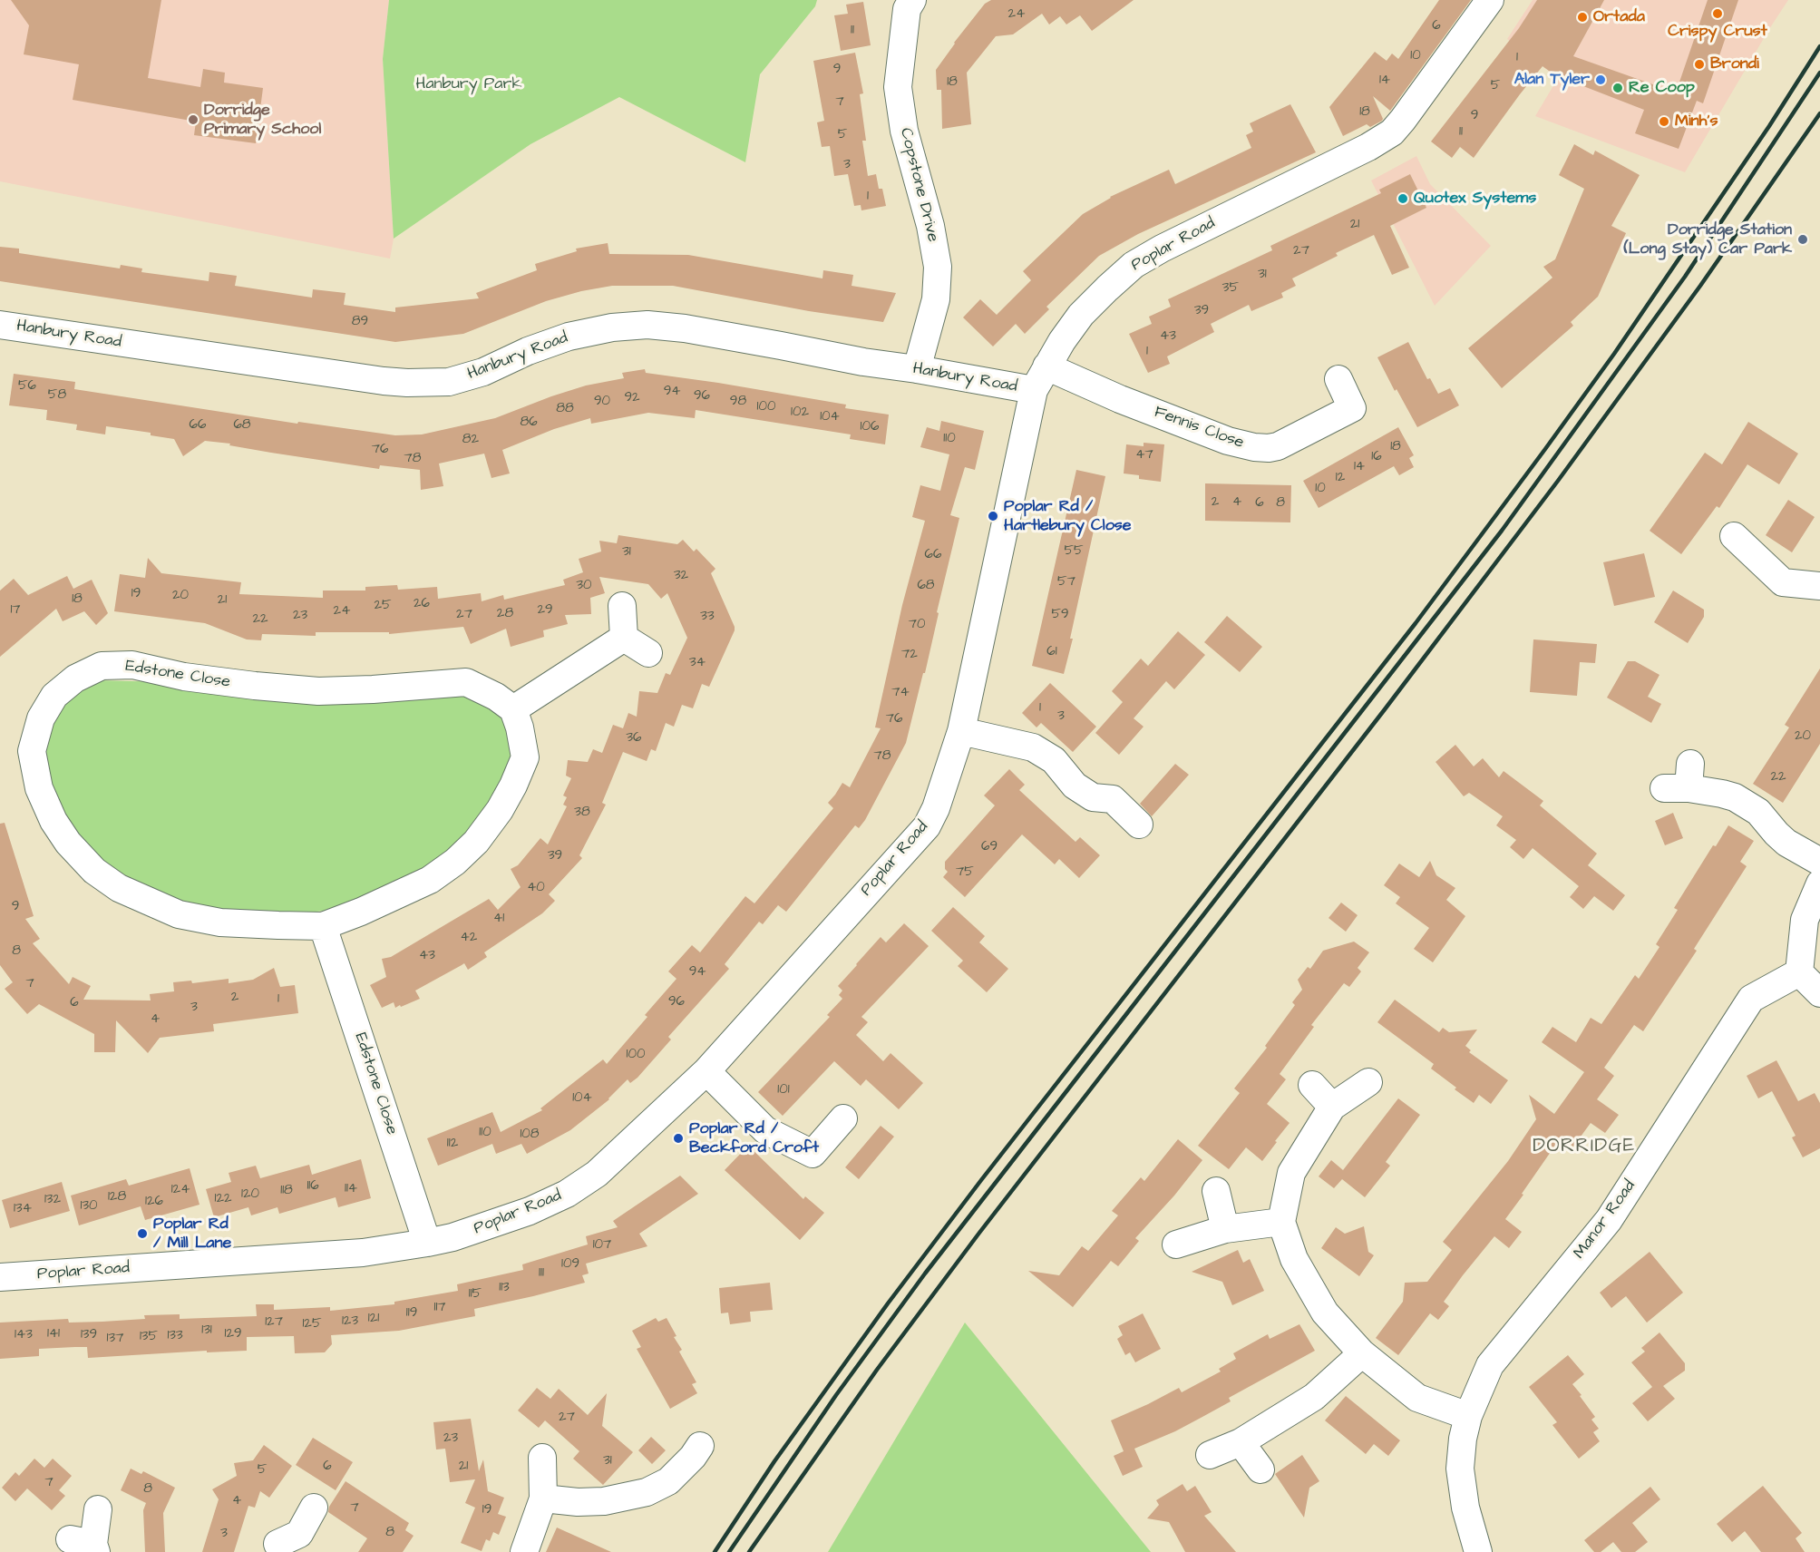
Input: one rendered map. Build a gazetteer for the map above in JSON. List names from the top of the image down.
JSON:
{
  "streets": {
    "street": [
      "Copstone Drive",
      "Poplar Road",
      "Hanbury Road",
      "Fennis Close",
      "Edstone Close",
      "Manor Road"
    ]
  },
  "crossings": [
    ["Copstone Drive", "Hanbury Road"],
    ["Poplar Road", "Hanbury Road"],
    ["Poplar Road", "Fennis Close"],
    ["Poplar Road", "Edstone Close"]
  ],
  "districts": ["DORRIDGE"],
  "parks": ["Hanbury Park"],
  "places": [
    "Crispy Crust",
    "Ortada",
    "Brondi",
    "Alan Tyler",
    "Re Coop",
    "Dorridge Primary School",
    "Minh's",
    "Quotex Systems",
    "Dorridge Station (Long Stay) Car Park",
    "Poplar Rd / Hartlebury Close",
    "Poplar Rd / Beckford Croft",
    "Poplar Rd / Mill Lane"
  ],
  "house_numbers": [
    "24",
    "6",
    "11",
    "10",
    "1",
    "9",
    "14",
    "18",
    "5",
    "7",
    "18",
    "9",
    "11",
    "5",
    "3",
    "1",
    "21",
    "27",
    "31",
    "35",
    "39",
    "89",
    "43",
    "1",
    "56",
    "94",
    "58",
    "96",
    "92",
    "90",
    "98",
    "100",
    "88",
    "102",
    "104",
    "86",
    "66",
    "68",
    "106",
    "110",
    "82",
    "18",
    "76",
    "47",
    "16",
    "78",
    "14",
    "12",
    "10",
    "2",
    "4",
    "6",
    "8",
    "55",
    "31",
    "66",
    "32",
    "57",
    "30",
    "68",
    "19",
    "20",
    "18",
    "21",
    "26",
    "25",
    "17",
    "29",
    "24",
    "28",
    "27",
    "59",
    "23",
    "33",
    "22",
    "70",
    "61",
    "72",
    "34",
    "74",
    "1",
    "3",
    "76",
    "20",
    "36",
    "78",
    "22",
    "38",
    "69",
    "39",
    "75",
    "40",
    "9",
    "41",
    "42",
    "8",
    "43",
    "94",
    "7",
    "2",
    "1",
    "96",
    "6",
    "3",
    "4",
    "100",
    "101",
    "104",
    "110",
    "108",
    "112",
    "116",
    "114",
    "124",
    "118",
    "120",
    "128",
    "122",
    "132",
    "126",
    "130",
    "134",
    "107",
    "109",
    "111",
    "113",
    "115",
    "117",
    "119",
    "121",
    "123",
    "127",
    "125",
    "131",
    "141",
    "129",
    "143",
    "139",
    "133",
    "135",
    "137",
    "27",
    "23",
    "31",
    "6",
    "21",
    "5",
    "7",
    "8",
    "4",
    "7",
    "19",
    "8",
    "3"
  ]
}
